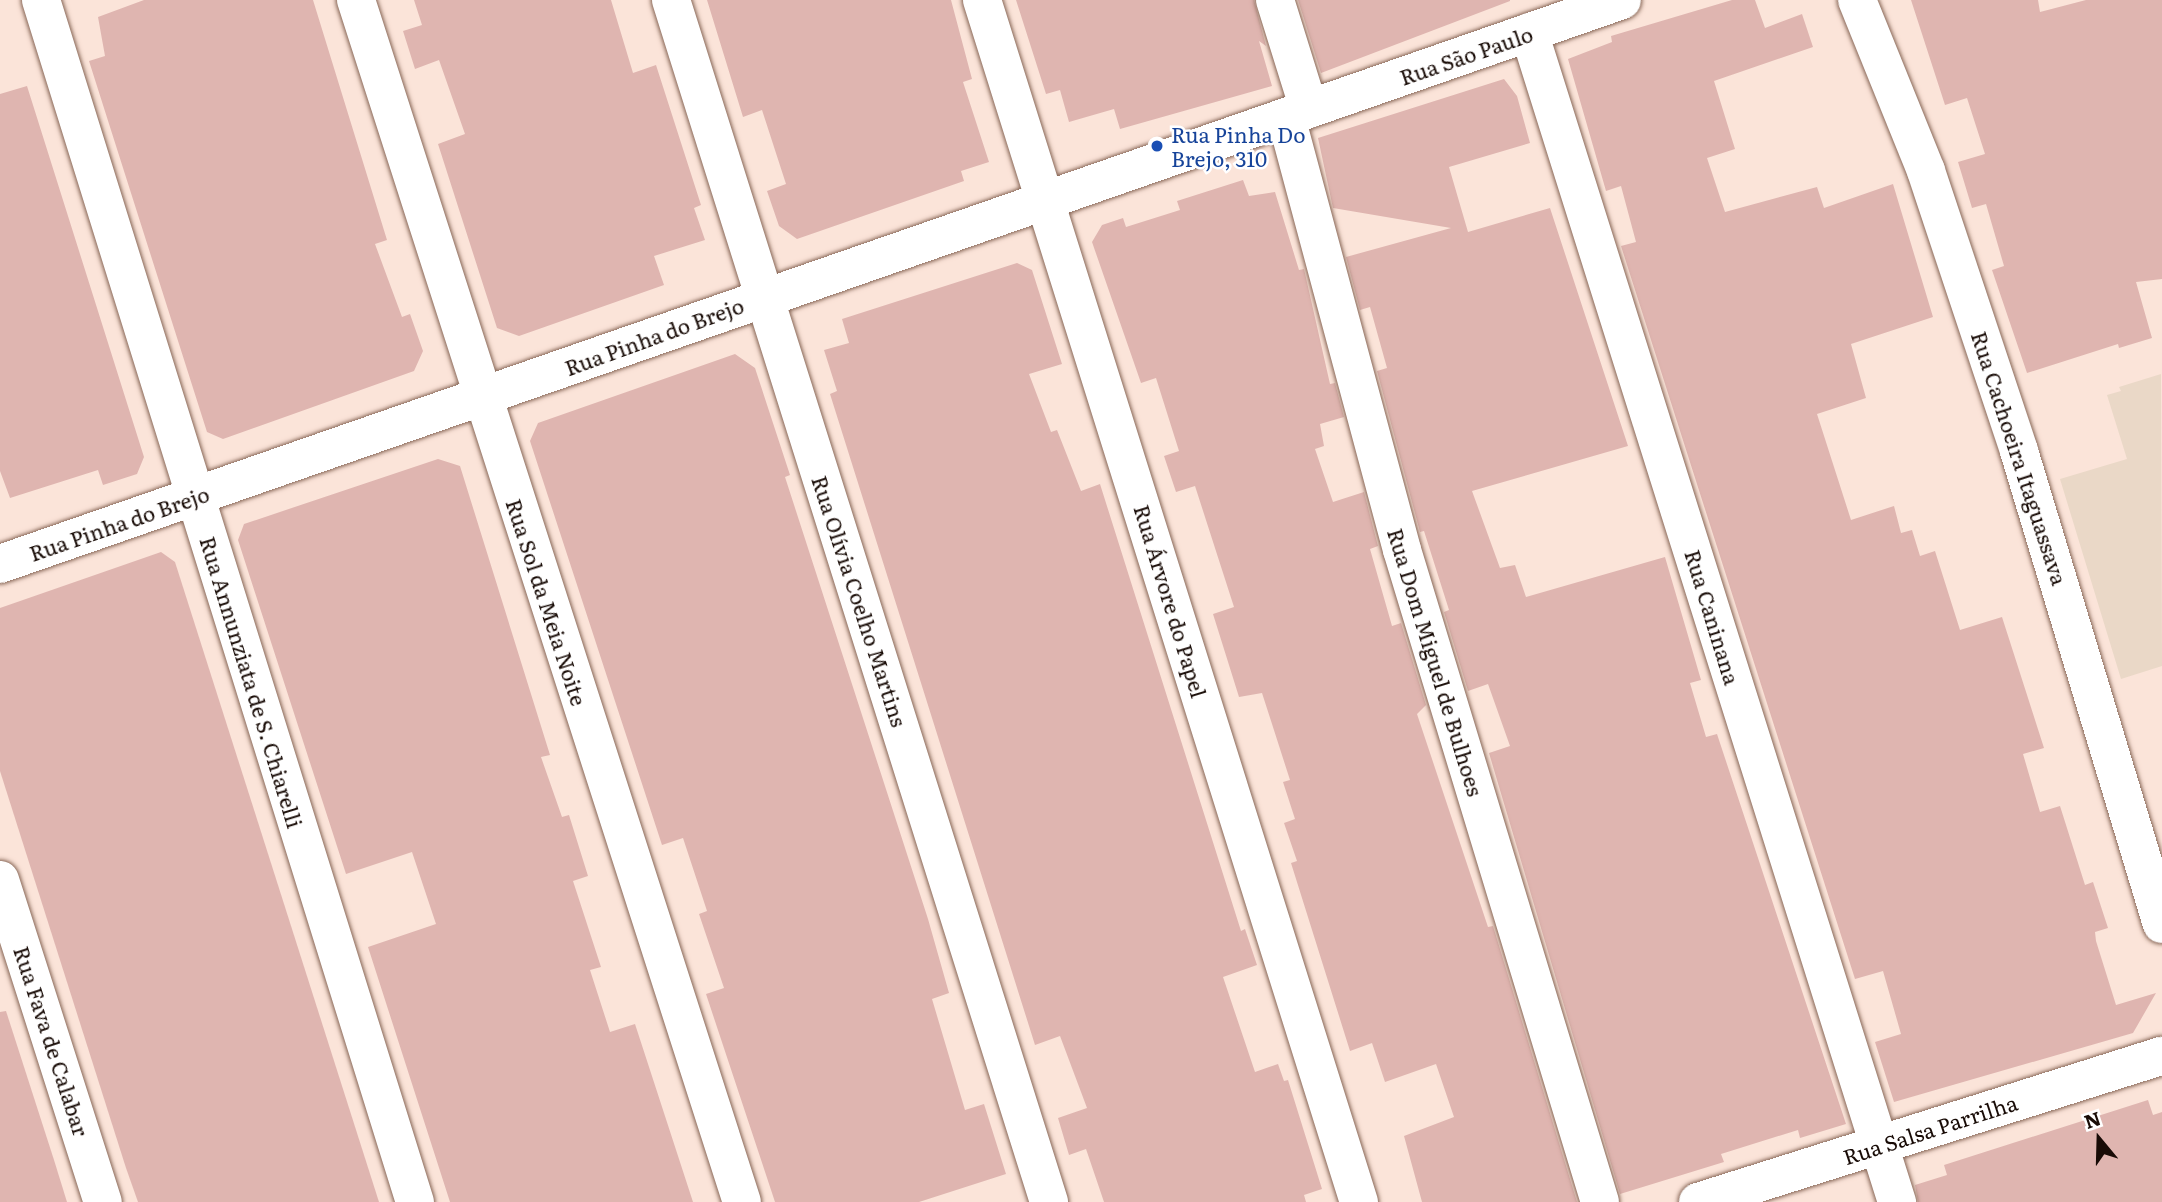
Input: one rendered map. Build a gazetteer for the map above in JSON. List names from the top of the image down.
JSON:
{
  "streets": {
    "street": [
      "Rua São Paulo",
      "Rua Pinha do Brejo",
      "Rua Cachoeira Itaguassava",
      "Rua Olívia Coelho Martins",
      "Rua Árvore do Papel",
      "Rua Sol da Meia Noite",
      "Rua Caninana",
      "Rua Dom Miguel de Bulhoes",
      "Rua Annunziata de S. Chiarelli",
      "Rua Fava de Calabar",
      "Rua Salsa Parrilha"
    ]
  },
  "crossings": [
    ["Rua São Paulo", "Rua Pinha do Brejo"],
    ["Rua São Paulo", "Rua Caninana"],
    ["Rua São Paulo", "Rua Dom Miguel de Bulhoes"],
    ["Rua Pinha do Brejo", "Rua Olívia Coelho Martins"],
    ["Rua Pinha do Brejo", "Rua Árvore do Papel"],
    ["Rua Pinha do Brejo", "Rua Sol da Meia Noite"],
    ["Rua Pinha do Brejo", "Rua Dom Miguel de Bulhoes"],
    ["Rua Pinha do Brejo", "Rua Annunziata de S. Chiarelli"],
    ["Rua Caninana", "Rua Salsa Parrilha"]
  ],
  "places": ["Rua Pinha Do Brejo, 310"],
  "north": "top"
}
